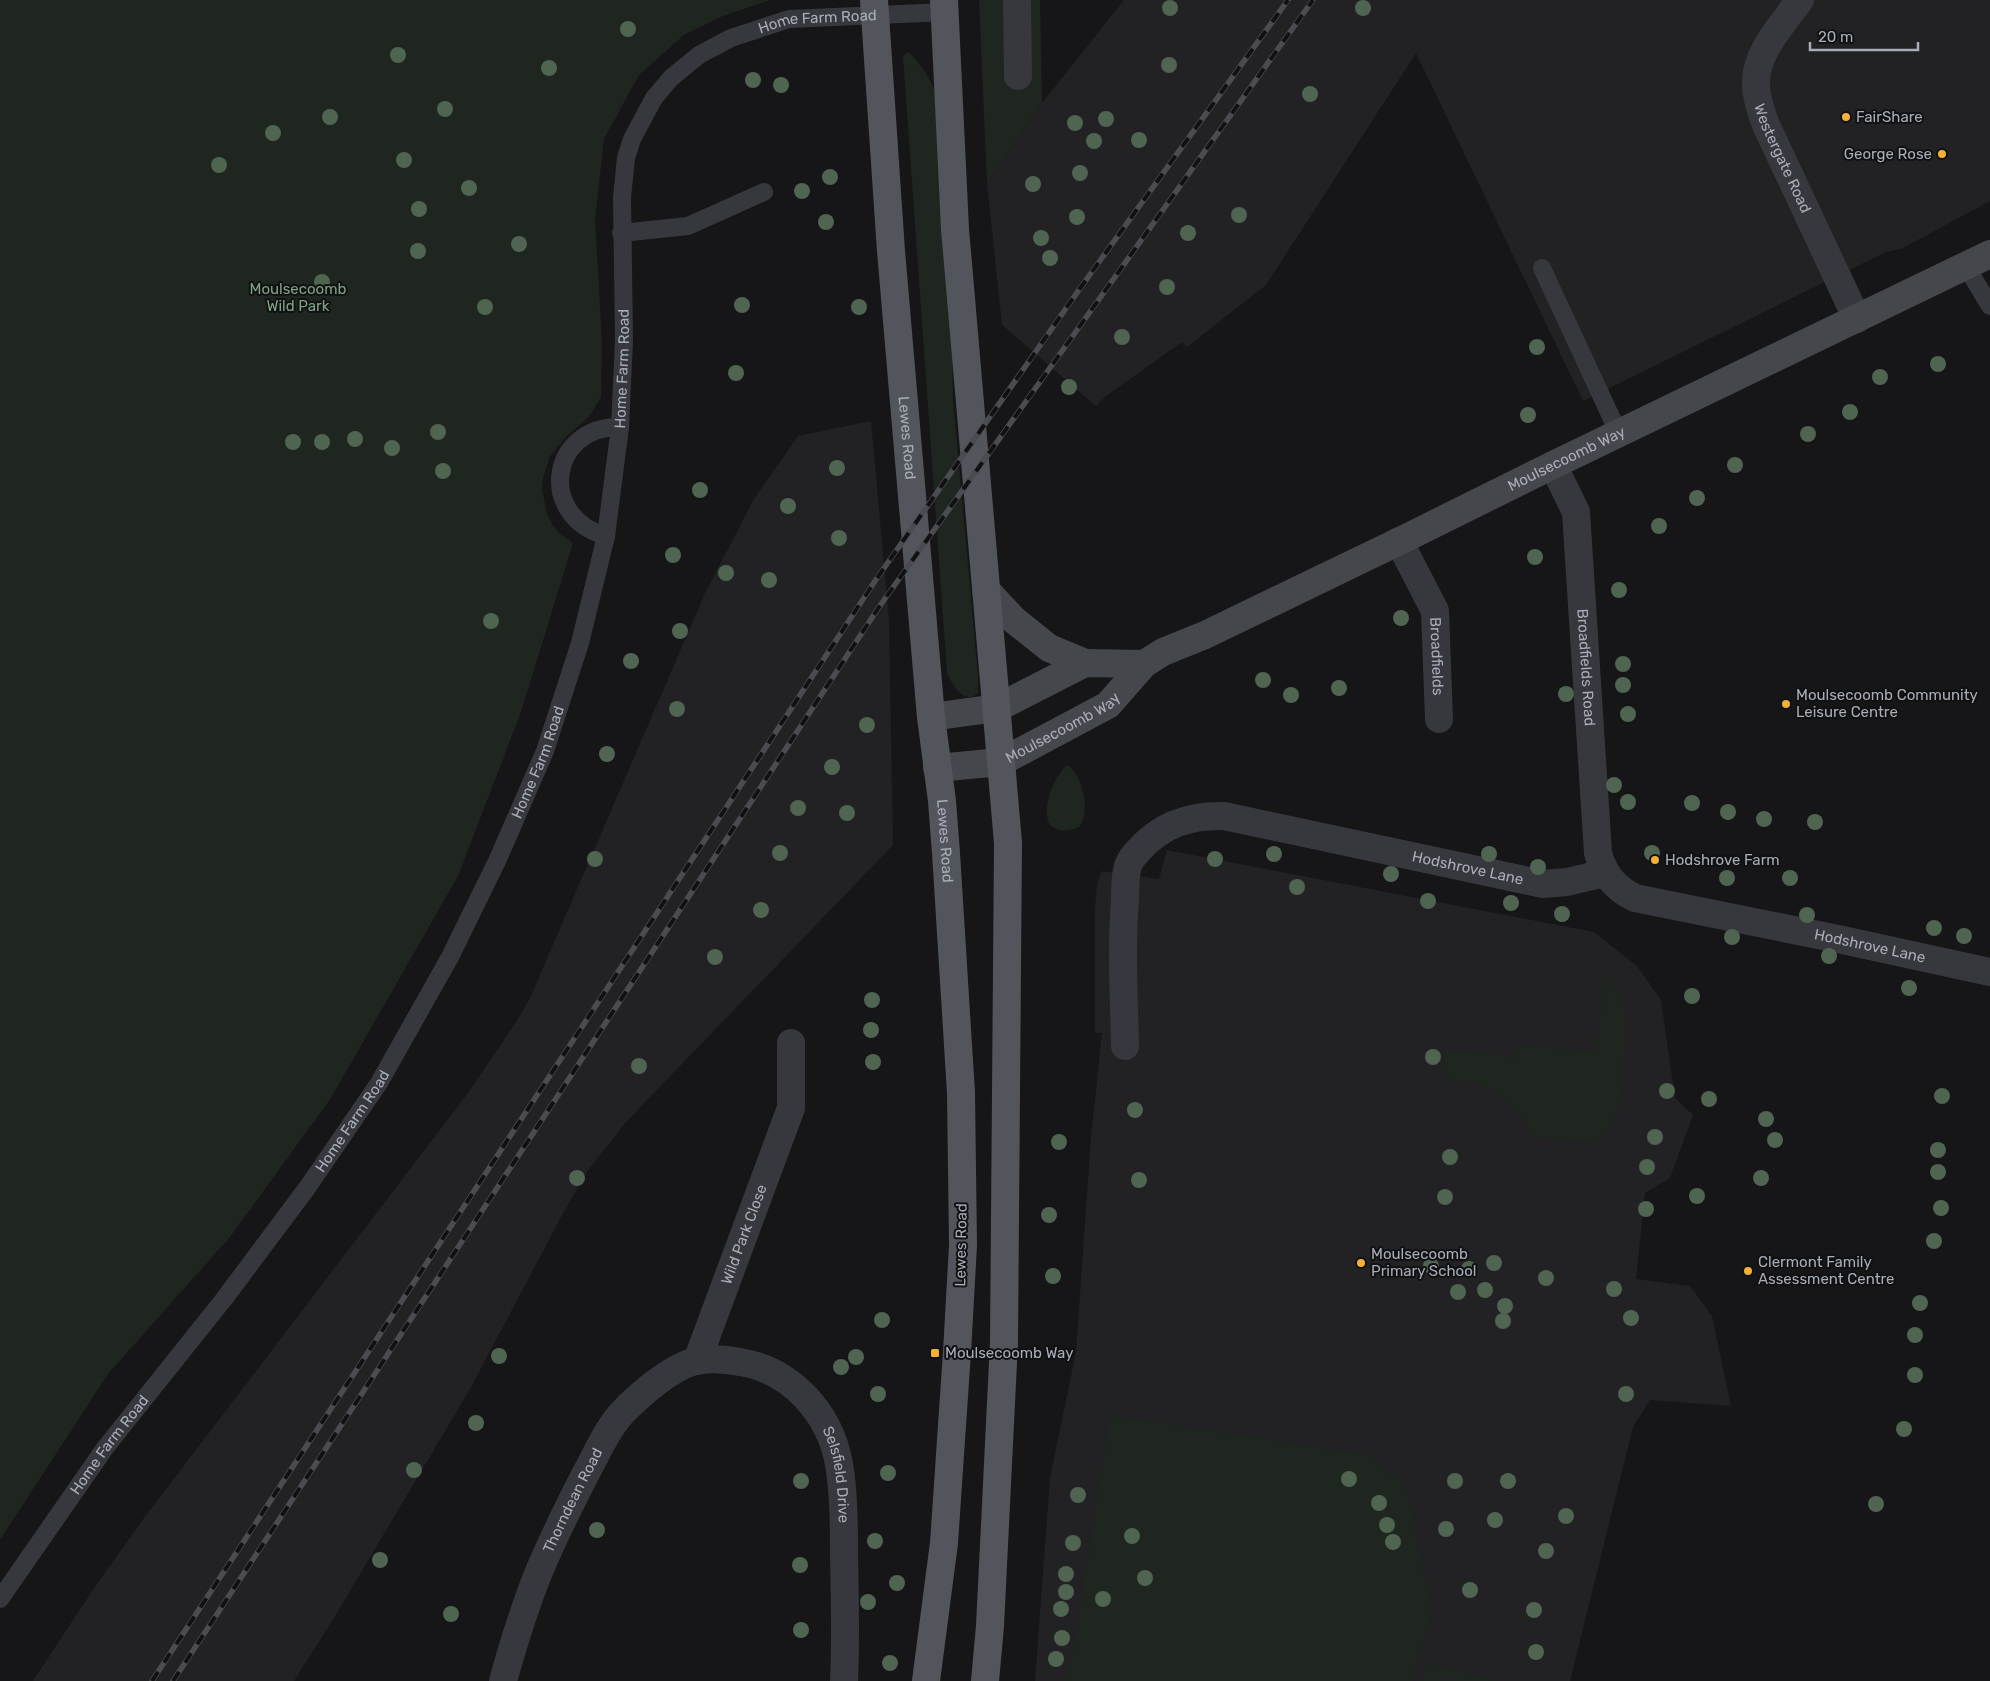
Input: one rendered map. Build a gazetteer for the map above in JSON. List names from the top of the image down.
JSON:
{
  "streets": {
    "main road": ["Lewes Road"],
    "street": [
      "Westergate Road",
      "Moulsecoomb Way",
      "Broadfields",
      "Broadfields Road",
      "Hodshrove Lane",
      "Wild Park Close",
      "Selsfield Drive",
      "Thorndean Road"
    ],
    "lane": ["Home Farm Road"]
  },
  "crossings": [
    ["Home Farm Road", "Lewes Road"],
    ["Westergate Road", "Moulsecoomb Way"],
    ["Lewes Road", "Moulsecoomb Way"],
    ["Moulsecoomb Way", "Broadfields"],
    ["Moulsecoomb Way", "Broadfields Road"],
    ["Broadfields Road", "Hodshrove Lane"],
    ["Wild Park Close", "Selsfield Drive"],
    ["Wild Park Close", "Thorndean Road"],
    ["Selsfield Drive", "Thorndean Road"]
  ],
  "parks": ["Moulsecoomb Wild Park"],
  "places": {
    "other": [
      "FairShare",
      "George Rose",
      "Moulsecoomb Community Leisure Centre",
      "Hodshrove Farm",
      "Moulsecoomb Primary School",
      "Clermont Family Assessment Centre"
    ],
    "transit": ["Moulsecoomb Way"]
  },
  "scale_bar": "20 m"
}
